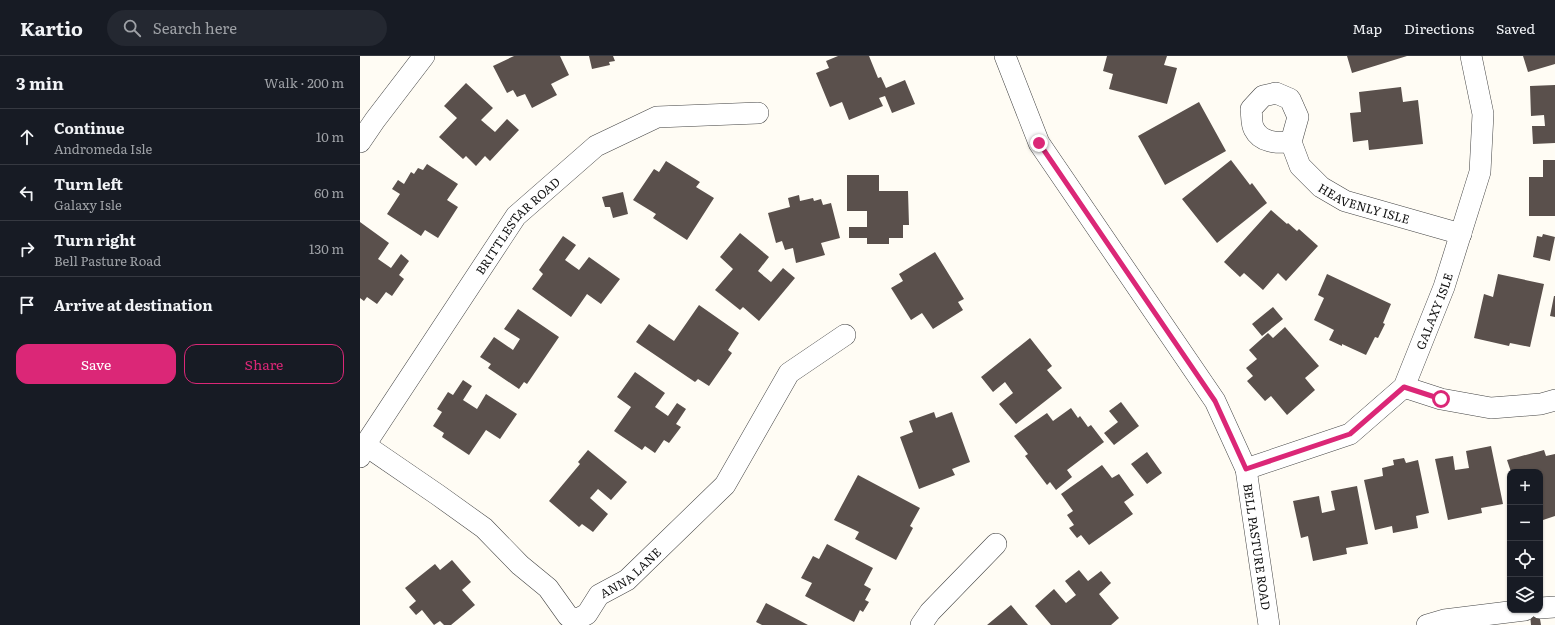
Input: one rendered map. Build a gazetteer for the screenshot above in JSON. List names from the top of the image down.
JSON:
{
  "streets": {
    "street": [
      "HEAVENLY ISLE",
      "BRITTLESTAR ROAD",
      "GALAXY ISLE",
      "BELL PASTURE ROAD",
      "ANNA LANE"
    ]
  },
  "crossings": [
    ["HEAVENLY ISLE", "GALAXY ISLE"],
    ["BRITTLESTAR ROAD", "ANNA LANE"],
    ["GALAXY ISLE", "BELL PASTURE ROAD"]
  ],
  "page": {
    "header": "Kartio",
    "search": "Search here",
    "nav": ["Map", "Directions", "Saved"],
    "heading": ["3 min", "Walk · 200 m"],
    "list": [
      ["Continue", "Andromeda Isle", "10 m"],
      ["Turn left", "Galaxy Isle", "60 m"],
      ["Turn right", "Bell Pasture Road", "130 m"],
      "Arrive at destination"
    ],
    "buttons": ["Save", "Share"],
    "map_buttons": ["+", "−"]
  }
}
